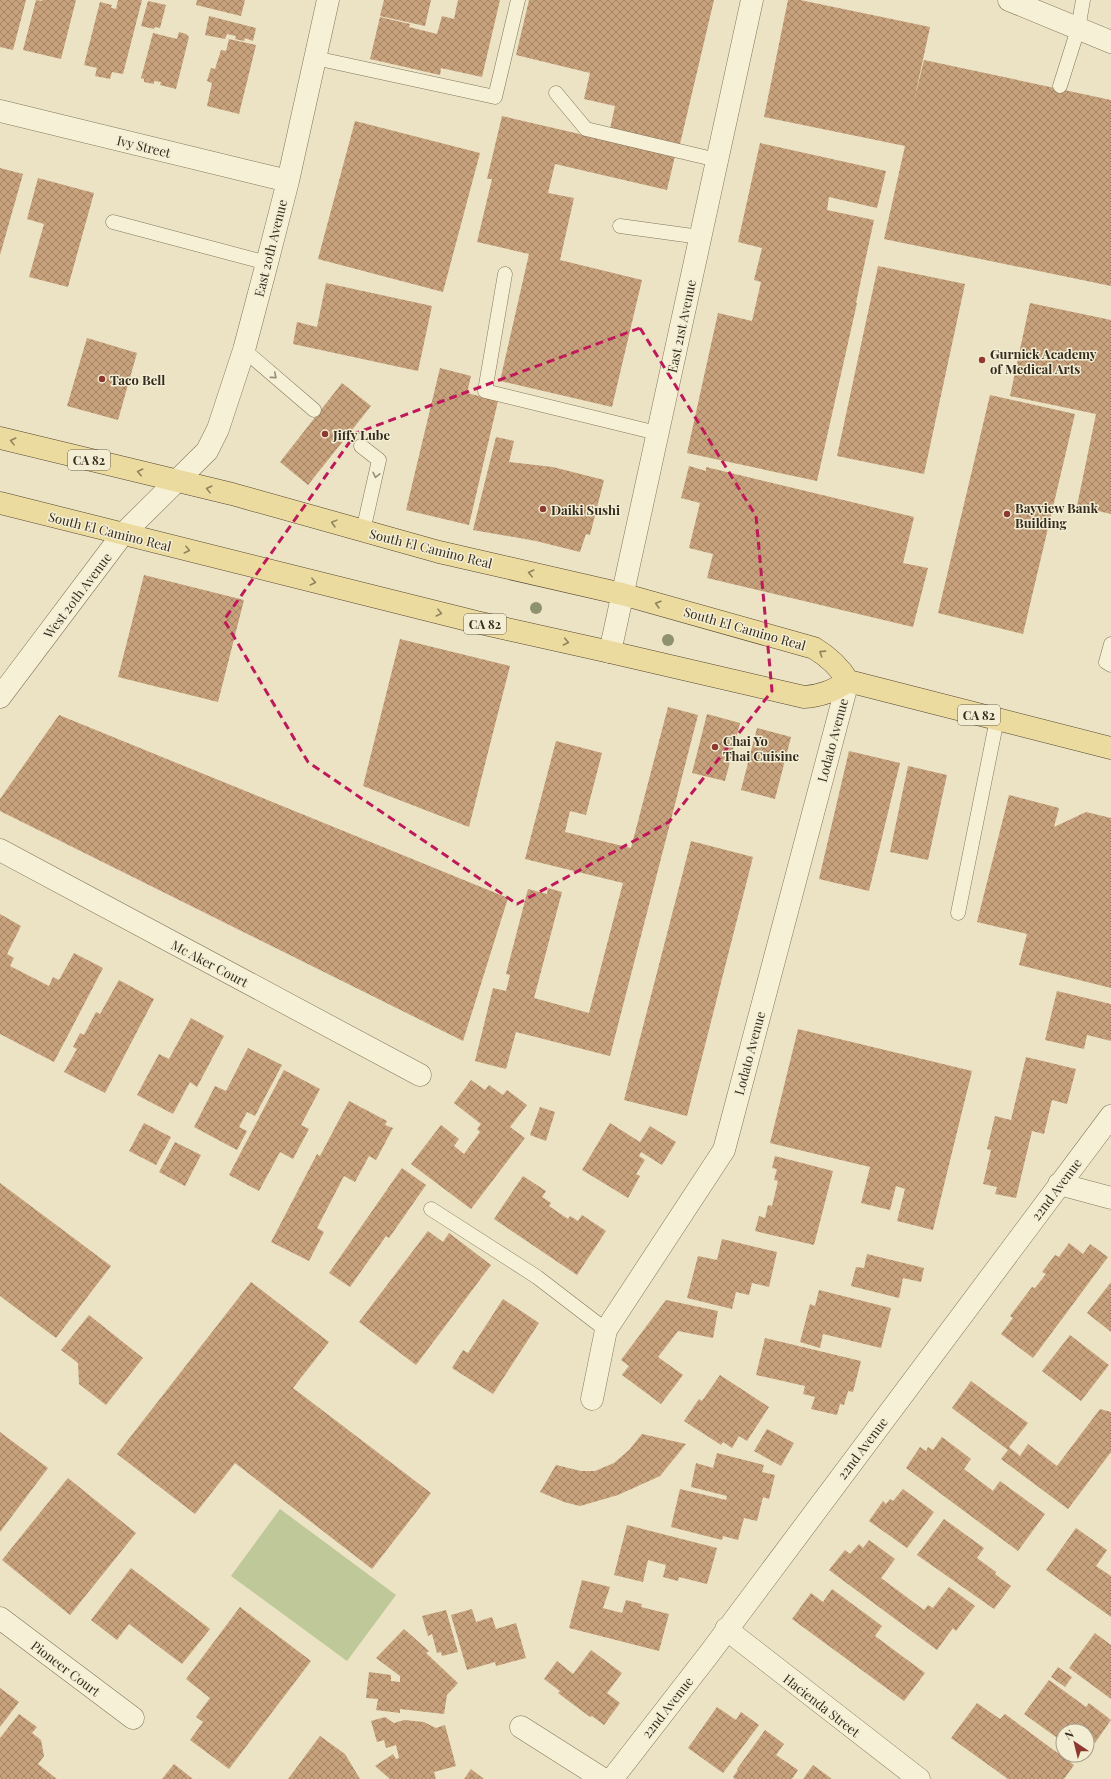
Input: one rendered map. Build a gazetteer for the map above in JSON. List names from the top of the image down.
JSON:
{
  "streets": {
    "main road": ["CA 82", "South El Camino Real"],
    "street": [
      "Ivy Street",
      "East 20th Avenue",
      "East 21st Avenue",
      "West 20th Avenue",
      "Lodato Avenue",
      "Mc Aker Court",
      "22nd Avenue",
      "Pioneer Court",
      "Hacienda Street"
    ]
  },
  "crossings": [
    ["Ivy Street", "East 20th Avenue"],
    ["East 20th Avenue", "South El Camino Real"],
    ["East 20th Avenue", "West 20th Avenue"],
    ["East 21st Avenue", "South El Camino Real"],
    ["CA 82", "South El Camino Real"],
    ["CA 82", "Lodato Avenue"],
    ["South El Camino Real", "West 20th Avenue"],
    ["South El Camino Real", "Lodato Avenue"],
    ["22nd Avenue", "Hacienda Street"]
  ],
  "places": [
    "Gurnick Academy of Medical Arts",
    "Taco Bell",
    "Jiffy Lube",
    "Daiki Sushi",
    "Bayview Bank Building",
    "Chai Yo Thai Cuisine"
  ],
  "north": "top left"
}
